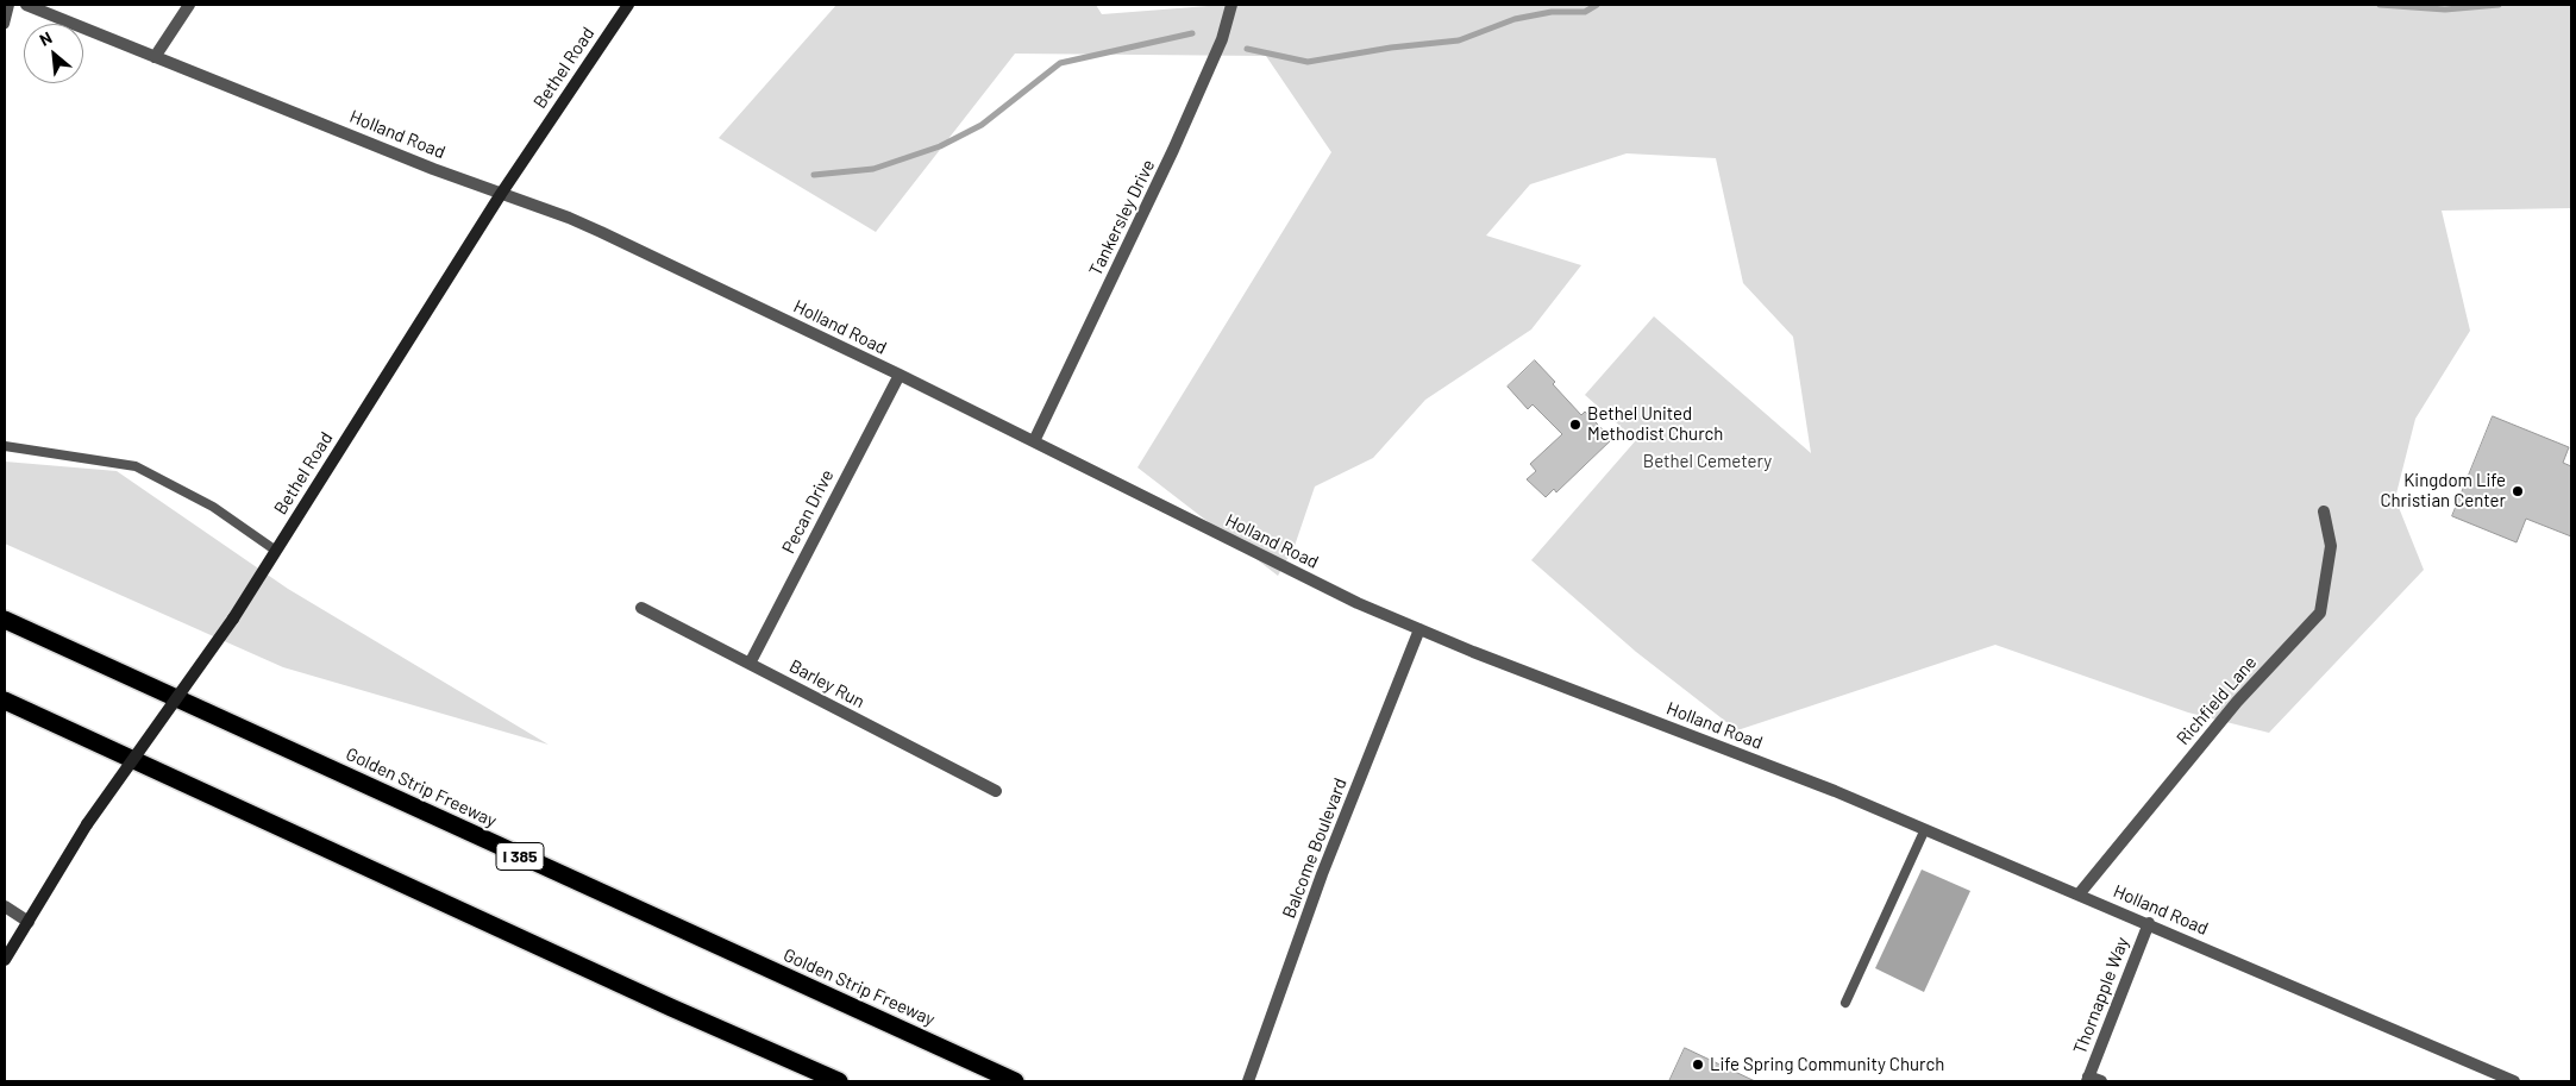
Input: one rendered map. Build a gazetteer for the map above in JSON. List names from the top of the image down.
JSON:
{
  "streets": {
    "highway": ["Golden Strip Freeway", "I 385"],
    "street": [
      "Bethel Road",
      "Holland Road",
      "Tankersley Drive",
      "Pecan Drive",
      "Barley Run",
      "Richfield Lane",
      "Balcome Boulevard",
      "Thornapple Way"
    ]
  },
  "crossings": [
    ["Bethel Road", "Holland Road"],
    ["Holland Road", "Tankersley Drive"],
    ["Holland Road", "Pecan Drive"],
    ["Holland Road", "Richfield Lane"],
    ["Holland Road", "Balcome Boulevard"],
    ["Holland Road", "Thornapple Way"],
    ["Pecan Drive", "Barley Run"]
  ],
  "parks": ["Bethel Cemetery"],
  "places": ["Bethel United Methodist Church", "Kingdom Life Christian Center", "Life Spring Community Church"],
  "north": "top left"
}
